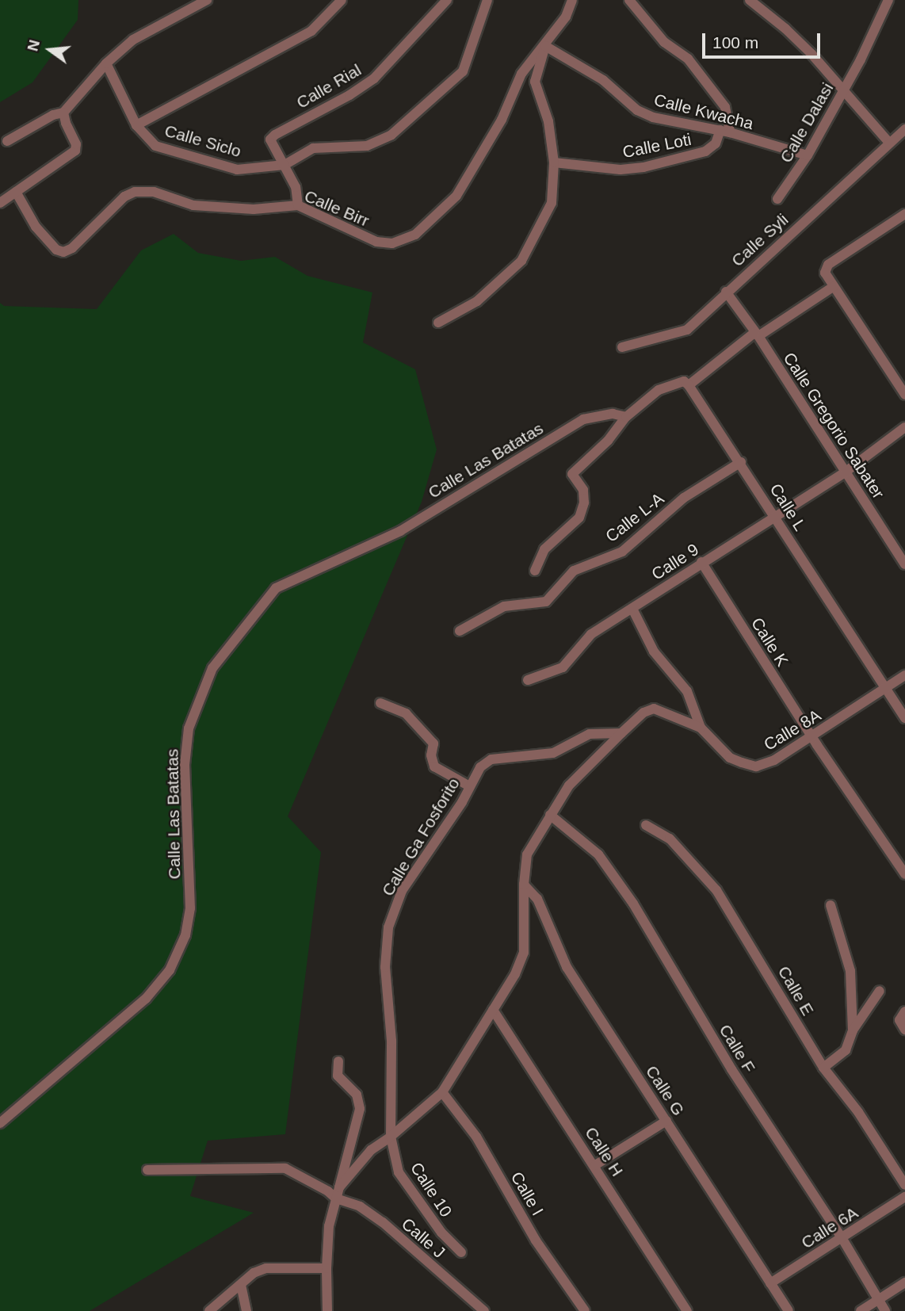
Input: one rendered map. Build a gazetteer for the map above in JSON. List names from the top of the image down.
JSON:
{
  "streets": {
    "street": [
      "Calle Rial",
      "Calle Kwacha",
      "Calle Dalasi",
      "Calle Siclo",
      "Calle Loti",
      "Calle Birr",
      "Calle Syli",
      "Calle Gregorio Sabater",
      "Calle Las Batatas",
      "Calle L",
      "Calle L-A",
      "Calle 9",
      "Calle K",
      "Calle 8A",
      "Calle Ga Fosforito",
      "Calle E",
      "Calle F",
      "Calle G",
      "Calle H",
      "Calle 10",
      "Calle I",
      "Calle 6A",
      "Calle J"
    ]
  },
  "crossings": [
    ["Calle Rial", "Calle Siclo"],
    ["Calle Rial", "Calle Birr"],
    ["Calle Kwacha", "Calle Dalasi"],
    ["Calle Kwacha", "Calle Loti"],
    ["Calle Kwacha", "Calle Birr"],
    ["Calle Syli", "Calle Gregorio Sabater"],
    ["Calle Gregorio Sabater", "Calle 9"],
    ["Calle L", "Calle L-A"],
    ["Calle L", "Calle 9"],
    ["Calle L", "Calle 8A"],
    ["Calle 9", "Calle K"],
    ["Calle 9", "Calle 8A"],
    ["Calle K", "Calle 8A"],
    ["Calle Ga Fosforito", "Calle 10"],
    ["Calle F", "Calle 6A"],
    ["Calle G", "Calle 6A"]
  ],
  "scale_bar": "100 m",
  "north": "left"
}
